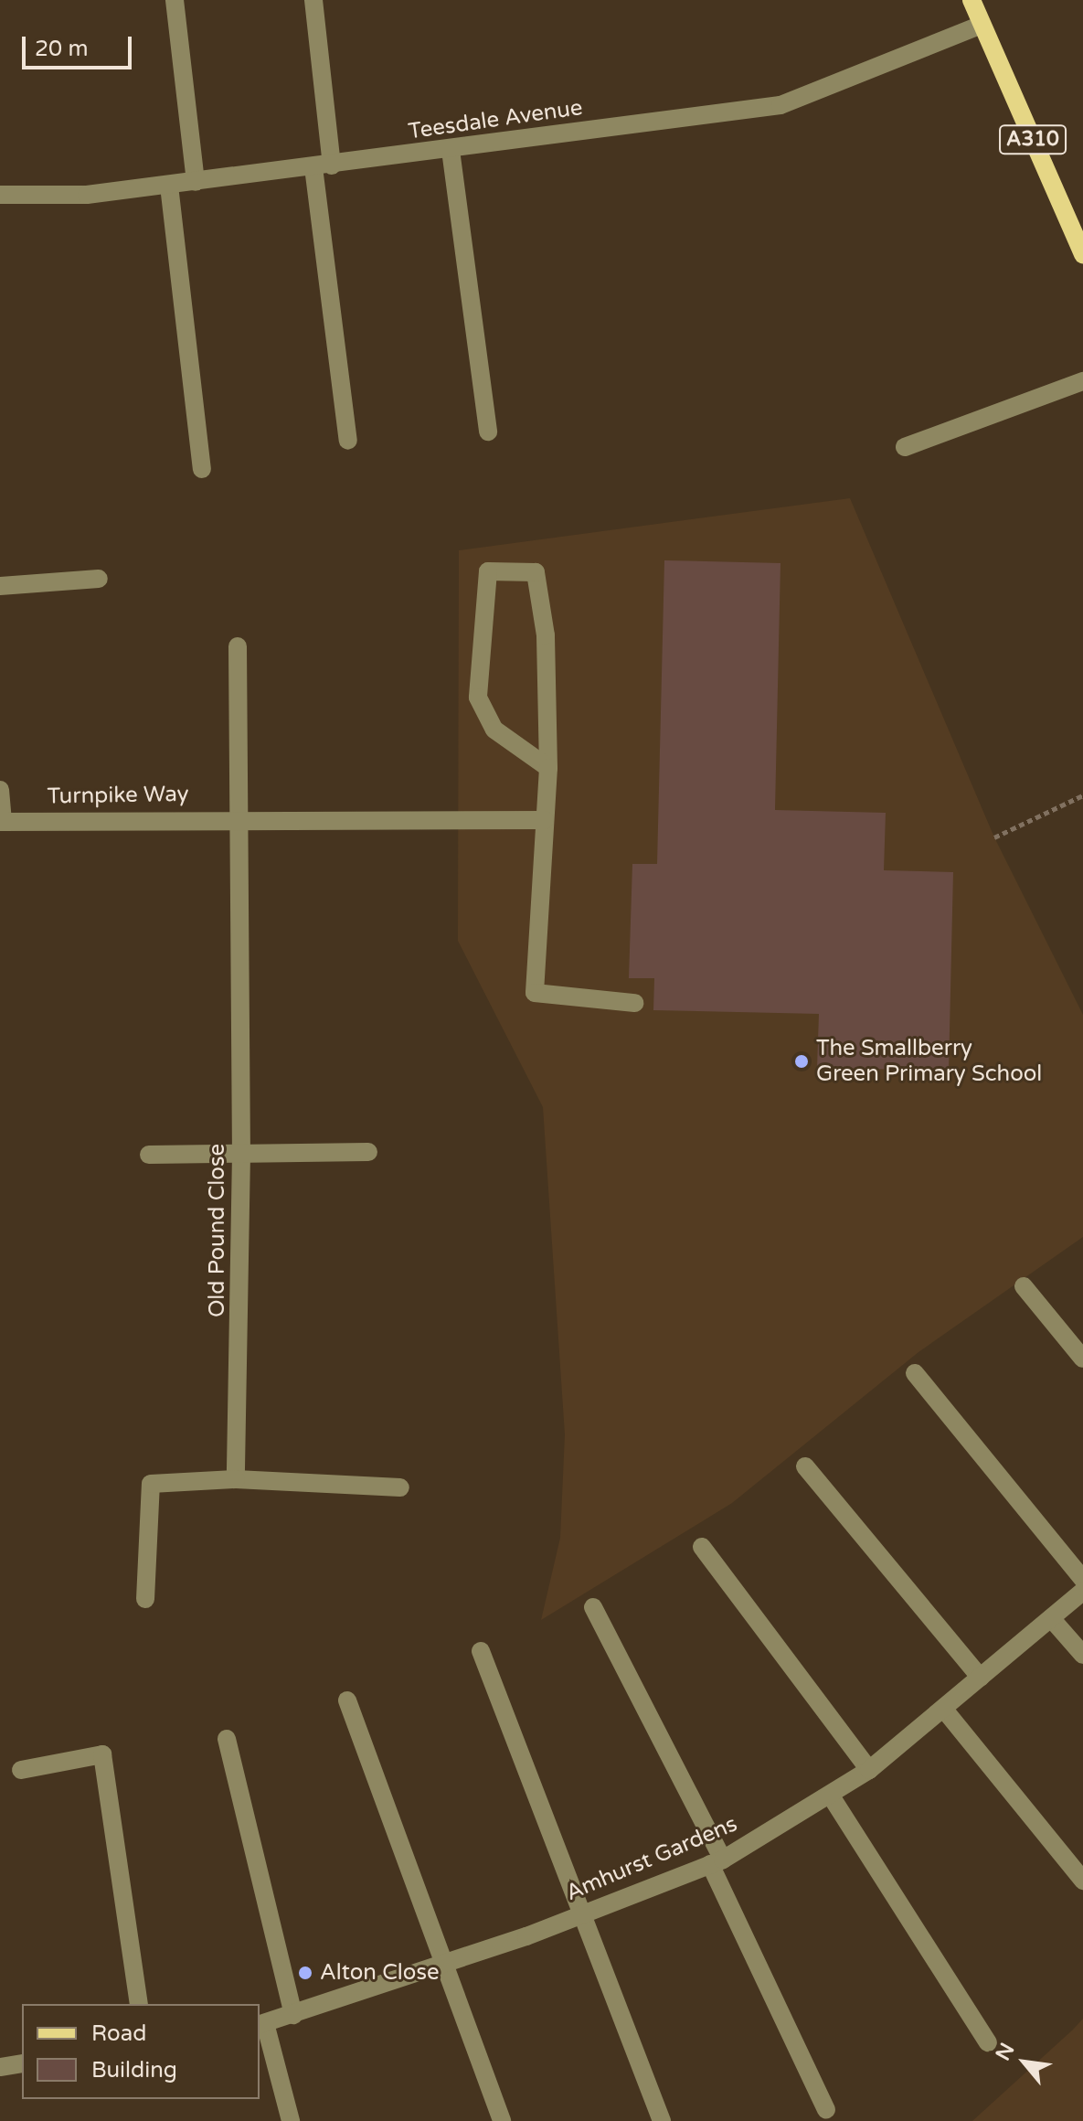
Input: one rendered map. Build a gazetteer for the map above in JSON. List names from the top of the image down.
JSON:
{
  "streets": {
    "main road": ["A310"],
    "street": [
      "Teesdale Avenue",
      "Turnpike Way",
      "Old Pound Close",
      "Amhurst Gardens"
    ]
  },
  "crossings": [
    ["Teesdale Avenue", "A310"],
    ["Turnpike Way", "Old Pound Close"]
  ],
  "places": ["The Smallberry Green Primary School", "Alton Close"],
  "legend": ["Road", "Building"],
  "scale_bar": "20 m",
  "north": "top left"
}
